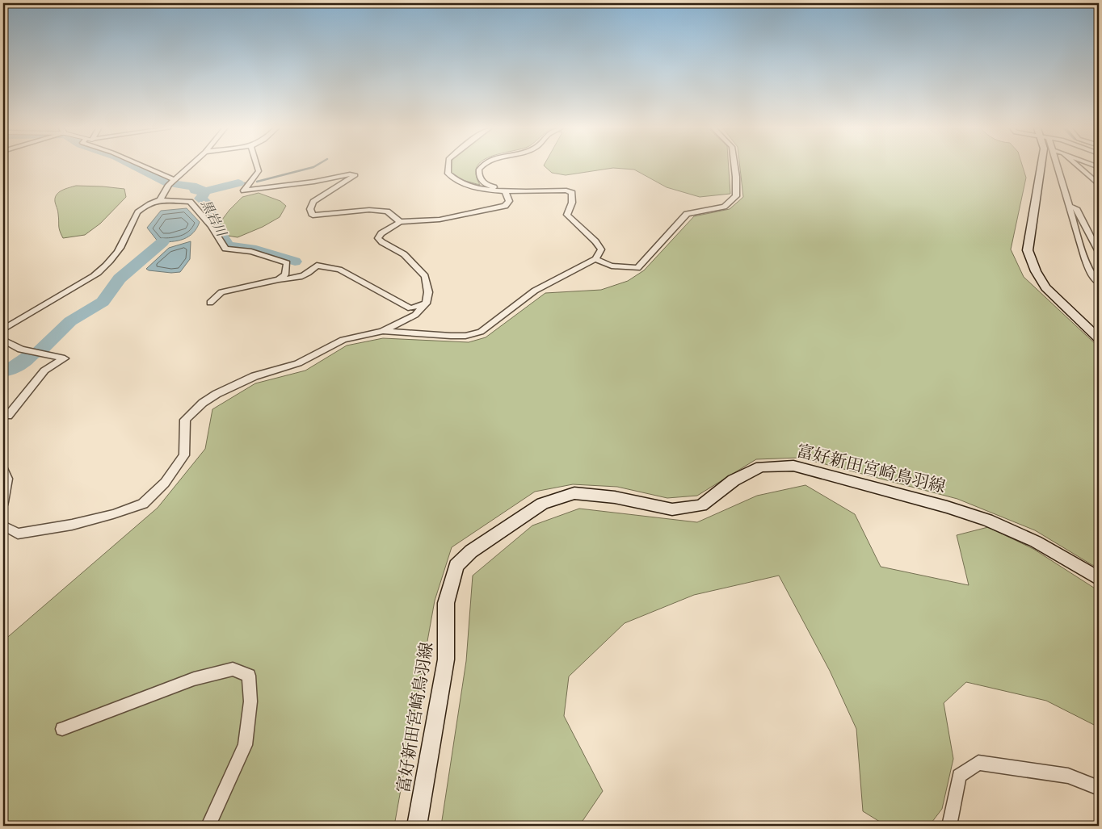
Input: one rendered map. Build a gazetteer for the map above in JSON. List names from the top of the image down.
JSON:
{
  "streets": {
    "main road": ["富好新田宮崎鳥羽線"]
  },
  "water": ["黒岩川"]
}
